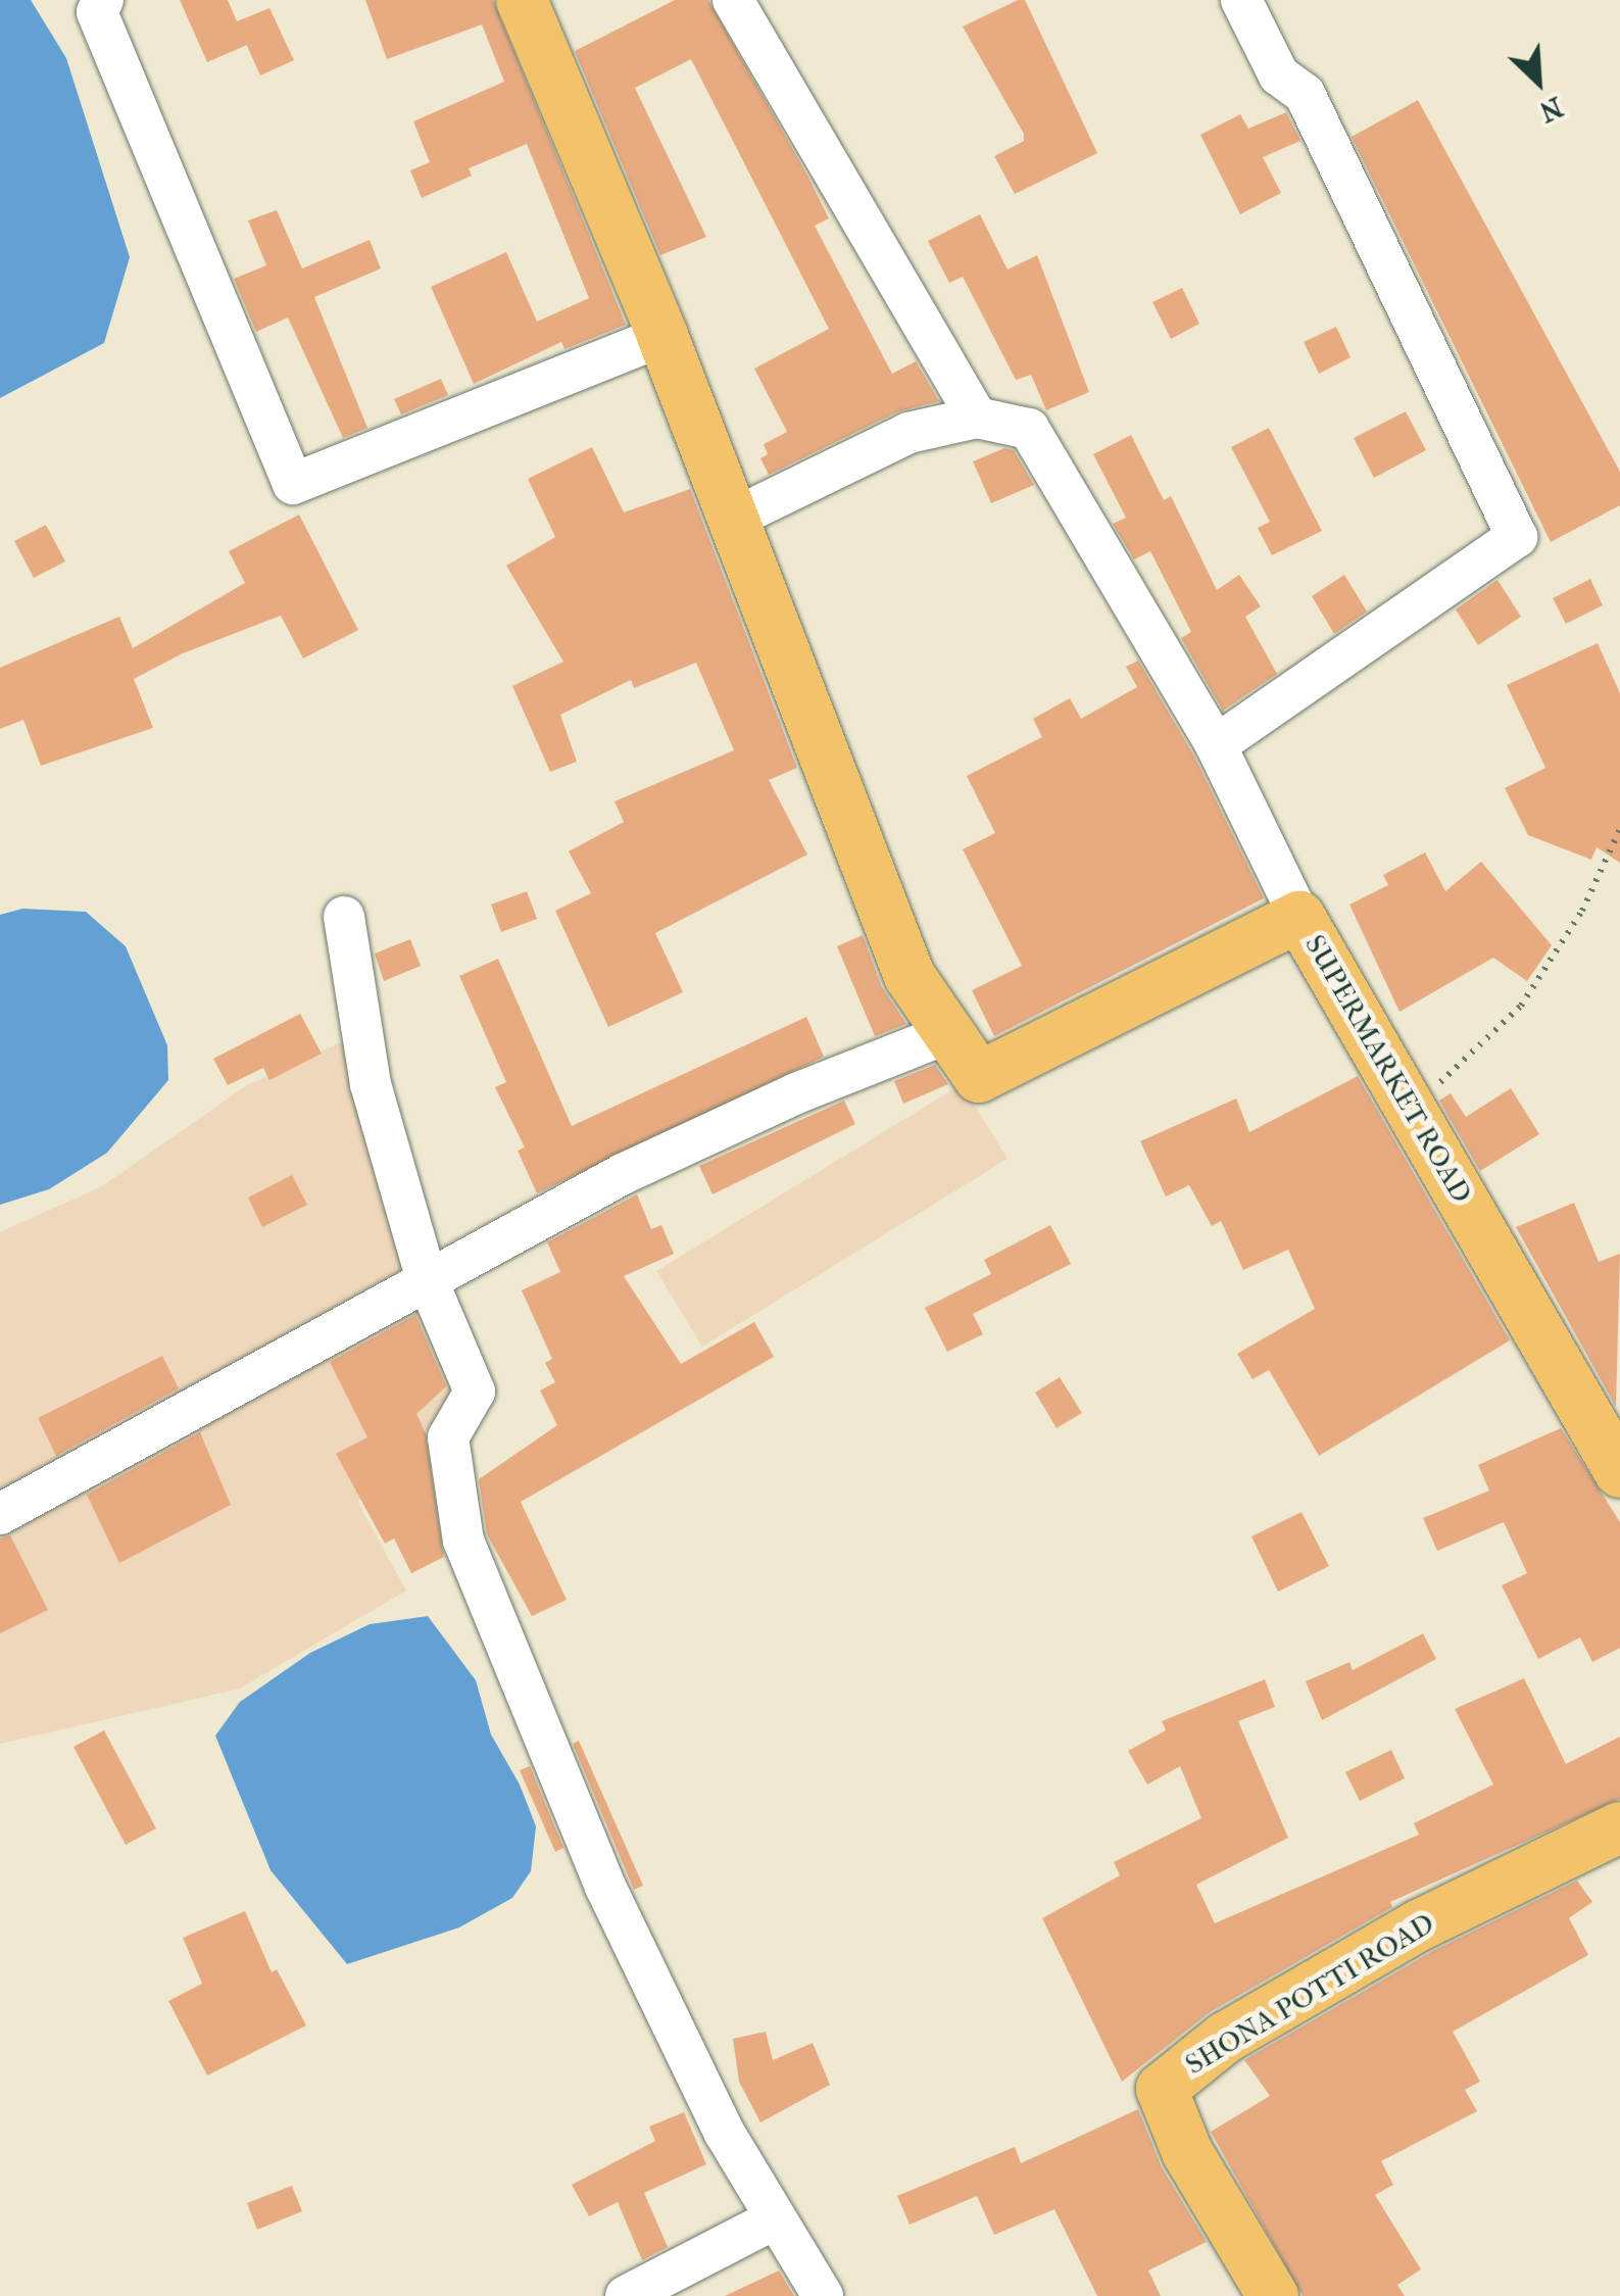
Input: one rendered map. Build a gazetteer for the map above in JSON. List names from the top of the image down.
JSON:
{
  "streets": {
    "main road": ["SUPERMARKET ROAD", "SHONA POTTI ROAD"]
  },
  "north": "bottom right"
}
